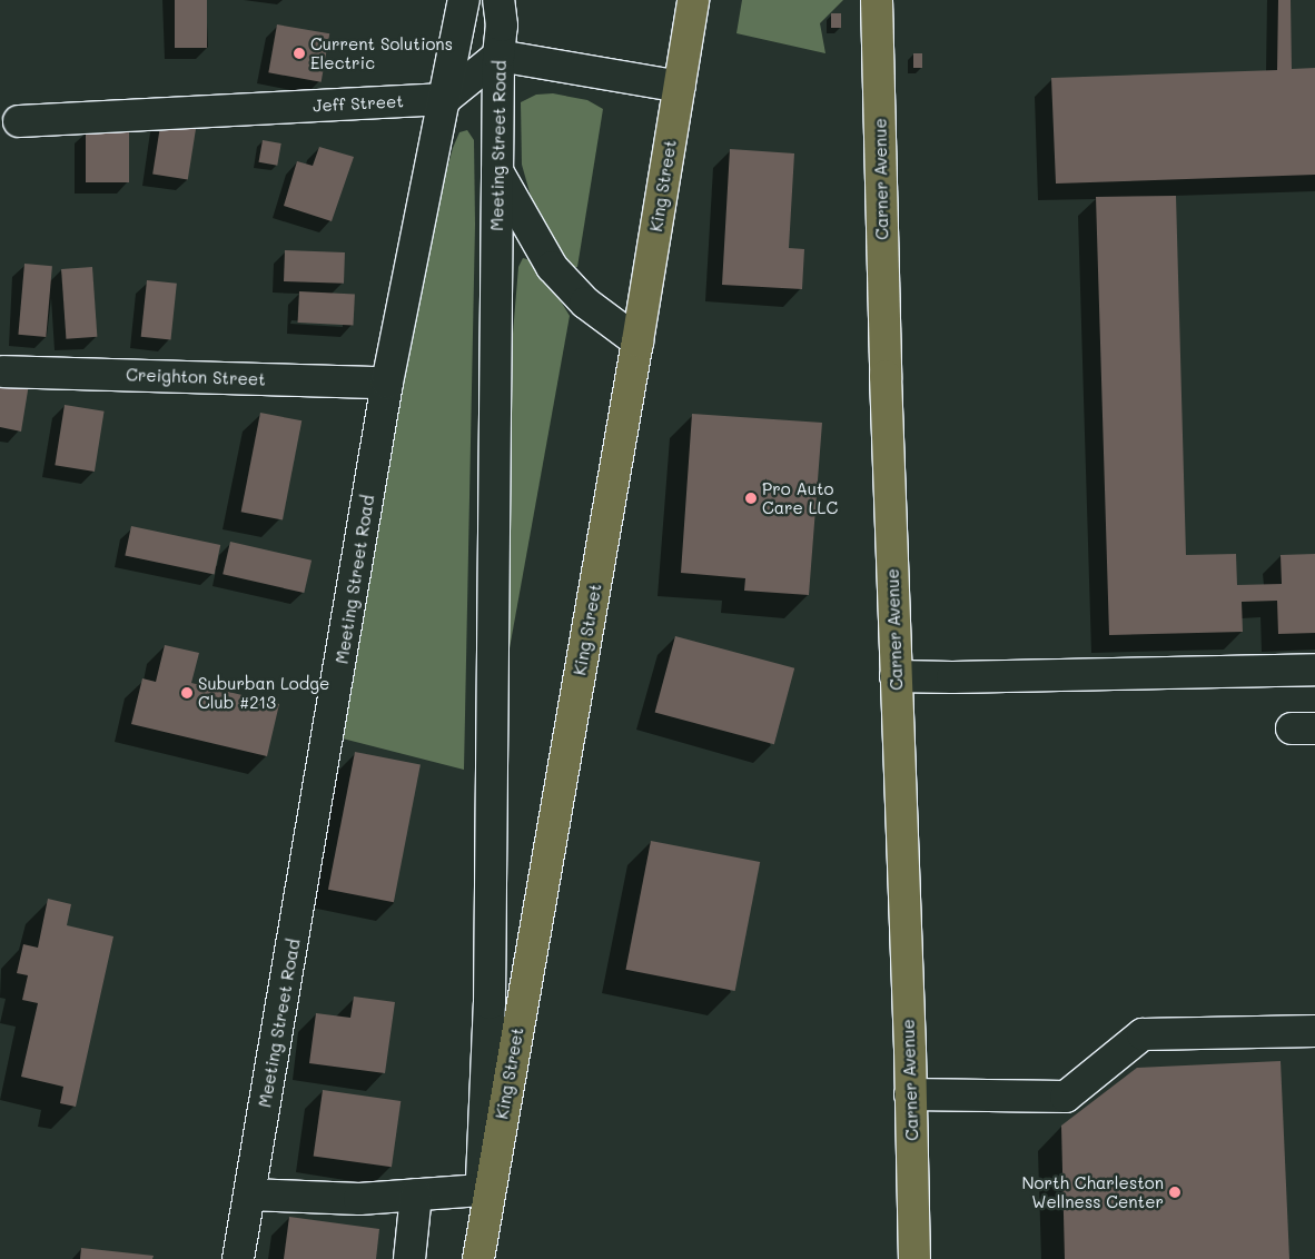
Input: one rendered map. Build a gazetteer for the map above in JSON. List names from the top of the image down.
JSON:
{
  "streets": {
    "main road": ["Carner Avenue", "King Street"],
    "street": ["Jeff Street", "Meeting Street Road", "Creighton Street"]
  },
  "crossings": [
    ["Jeff Street", "Meeting Street Road"],
    ["Meeting Street Road", "King Street"],
    ["Meeting Street Road", "Creighton Street"]
  ],
  "places": [
    "Current Solutions Electric",
    "Pro Auto Care LLC",
    "Suburban Lodge Club #213",
    "North Charleston Wellness Center"
  ]
}
